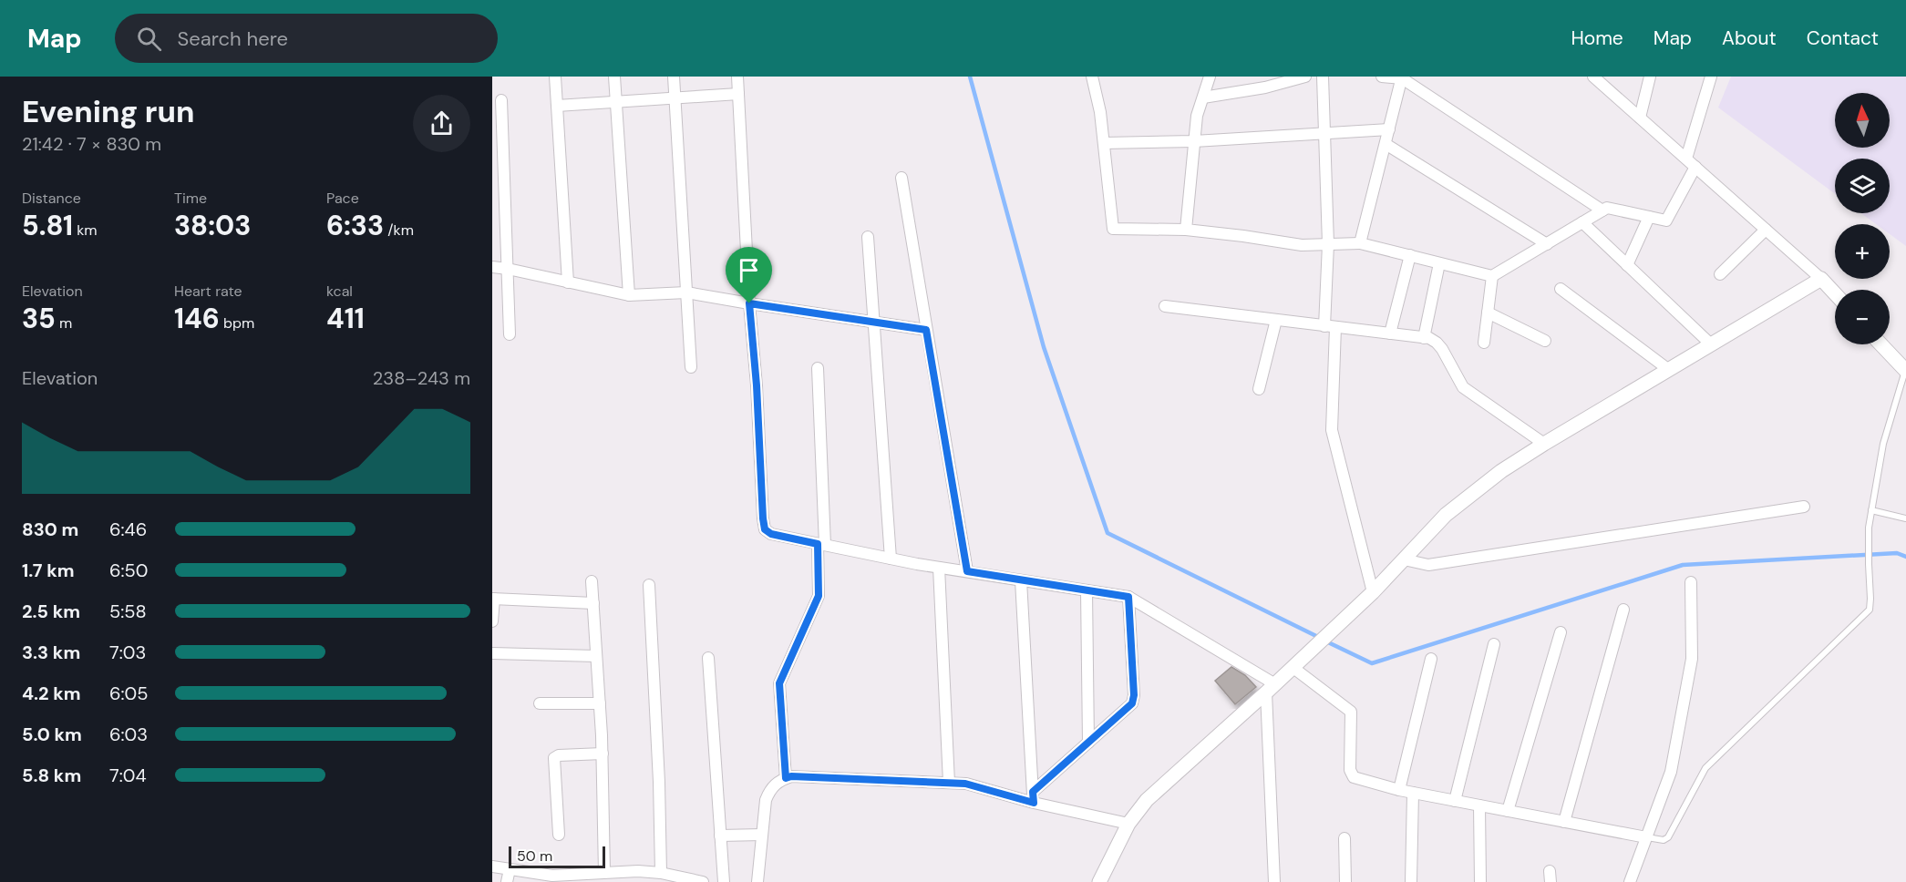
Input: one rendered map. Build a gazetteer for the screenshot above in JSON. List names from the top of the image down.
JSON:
{
  "scale_bar": "50 m",
  "north": "top",
  "page": {
    "header": "Map",
    "search": "Search here",
    "nav": [
      "Home",
      "Map",
      "About",
      "Contact"
    ],
    "heading": ["Evening run", "21:42 · 7 × 830 m"],
    "map_buttons": ["+", "−"],
    "stats": [
      ["Distance", "5.81 km"],
      ["Time", "38:03"],
      ["Pace", "6:33 /km"],
      ["Elevation", "35 m"],
      ["Heart rate", "146 bpm"],
      ["kcal", "411"]
    ],
    "chart": ["Elevation", "238–243 m"],
    "list": [
      {
        "name": "830 m",
        "note": "6:46"
      },
      {
        "name": "1.7 km",
        "note": "6:50"
      },
      {
        "name": "2.5 km",
        "note": "5:58"
      },
      {
        "name": "3.3 km",
        "note": "7:03"
      },
      {
        "name": "4.2 km",
        "note": "6:05"
      },
      {
        "name": "5.0 km",
        "note": "6:03"
      },
      {
        "name": "5.8 km",
        "note": "7:04"
      }
    ],
    "scale": "50 m"
  }
}
